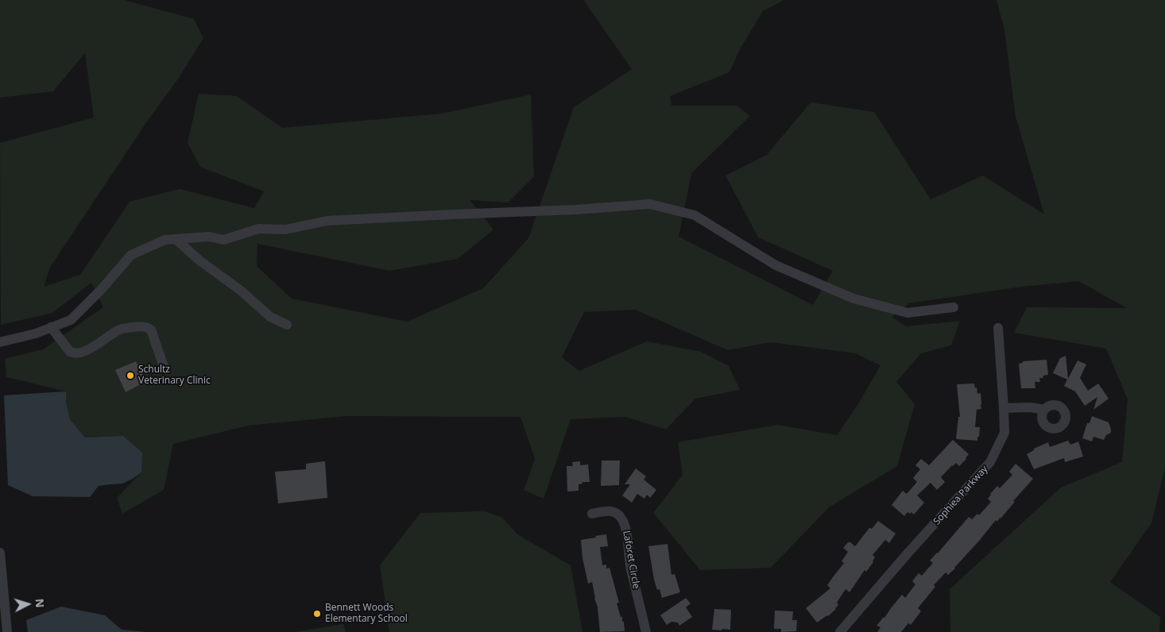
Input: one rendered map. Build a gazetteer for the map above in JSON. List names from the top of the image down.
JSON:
{
  "streets": {
    "street": ["Sophiea Parkway", "Laforet Circle"]
  },
  "places": ["Schultz Veterinary Clinic", "Bennett Woods Elementary School"],
  "north": "right"
}
